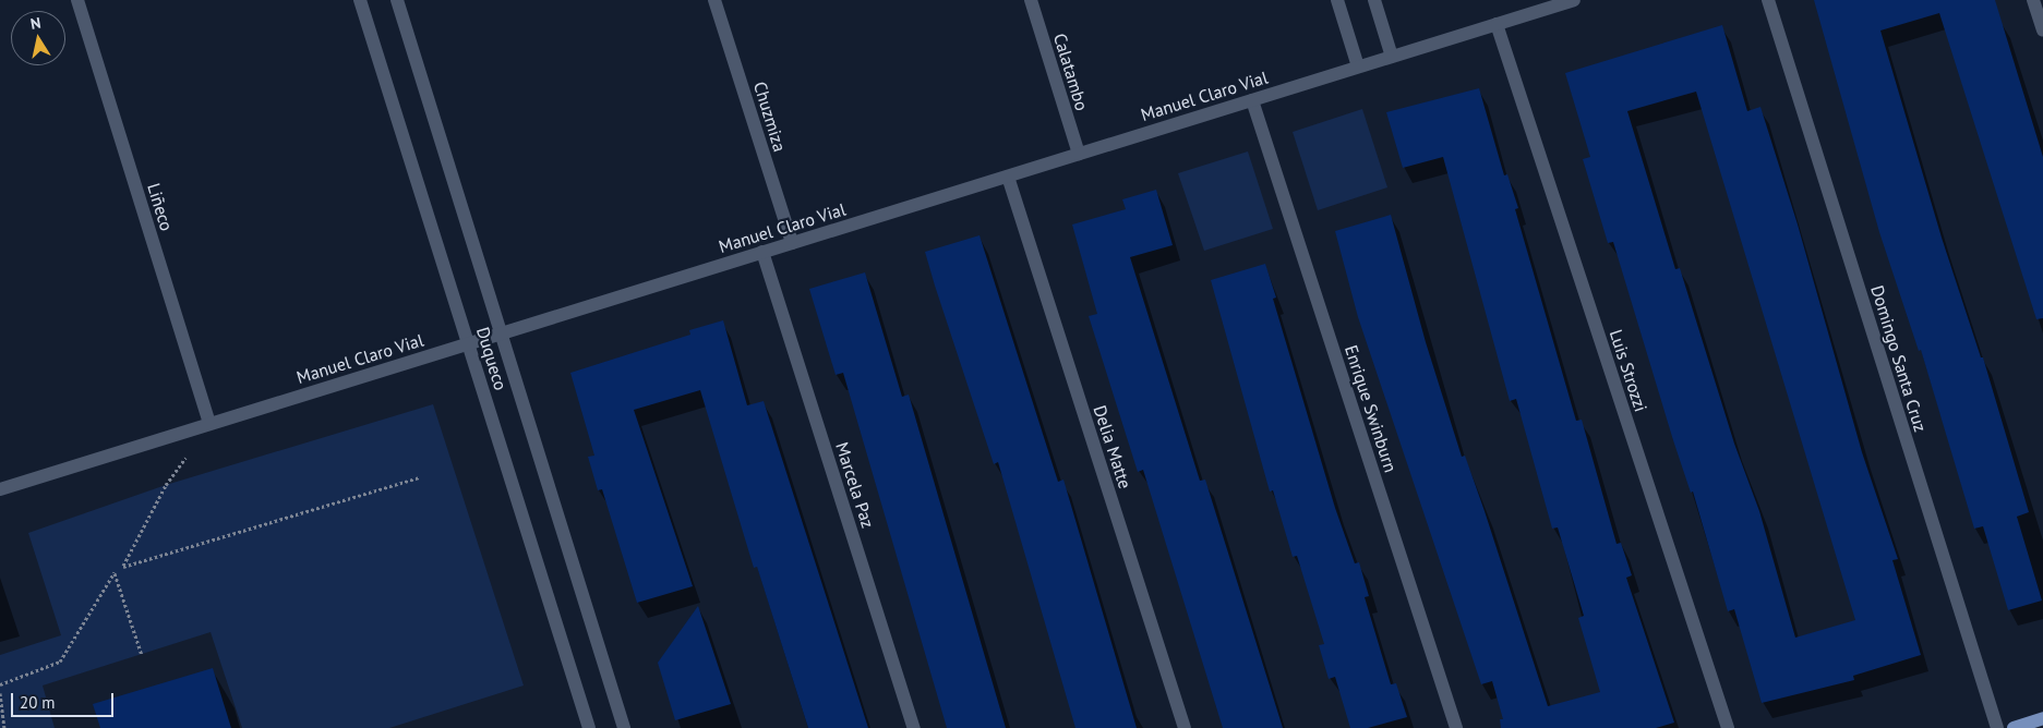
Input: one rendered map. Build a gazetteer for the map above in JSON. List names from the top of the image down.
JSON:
{
  "streets": {
    "street": [
      "Calatambo",
      "Manuel Claro Vial",
      "Chuzmiza",
      "Liñeco",
      "Duqueco",
      "Domingo Santa Cruz",
      "Luis Strozzi",
      "Enrique Swinburn",
      "Delia Matte",
      "Marcela Paz"
    ]
  },
  "crossings": [
    ["Calatambo", "Manuel Claro Vial"],
    ["Manuel Claro Vial", "Chuzmiza"],
    ["Manuel Claro Vial", "Liñeco"],
    ["Manuel Claro Vial", "Duqueco"],
    ["Manuel Claro Vial", "Luis Strozzi"],
    ["Manuel Claro Vial", "Enrique Swinburn"],
    ["Manuel Claro Vial", "Delia Matte"],
    ["Manuel Claro Vial", "Marcela Paz"]
  ],
  "scale_bar": "20 m",
  "north": "top"
}
